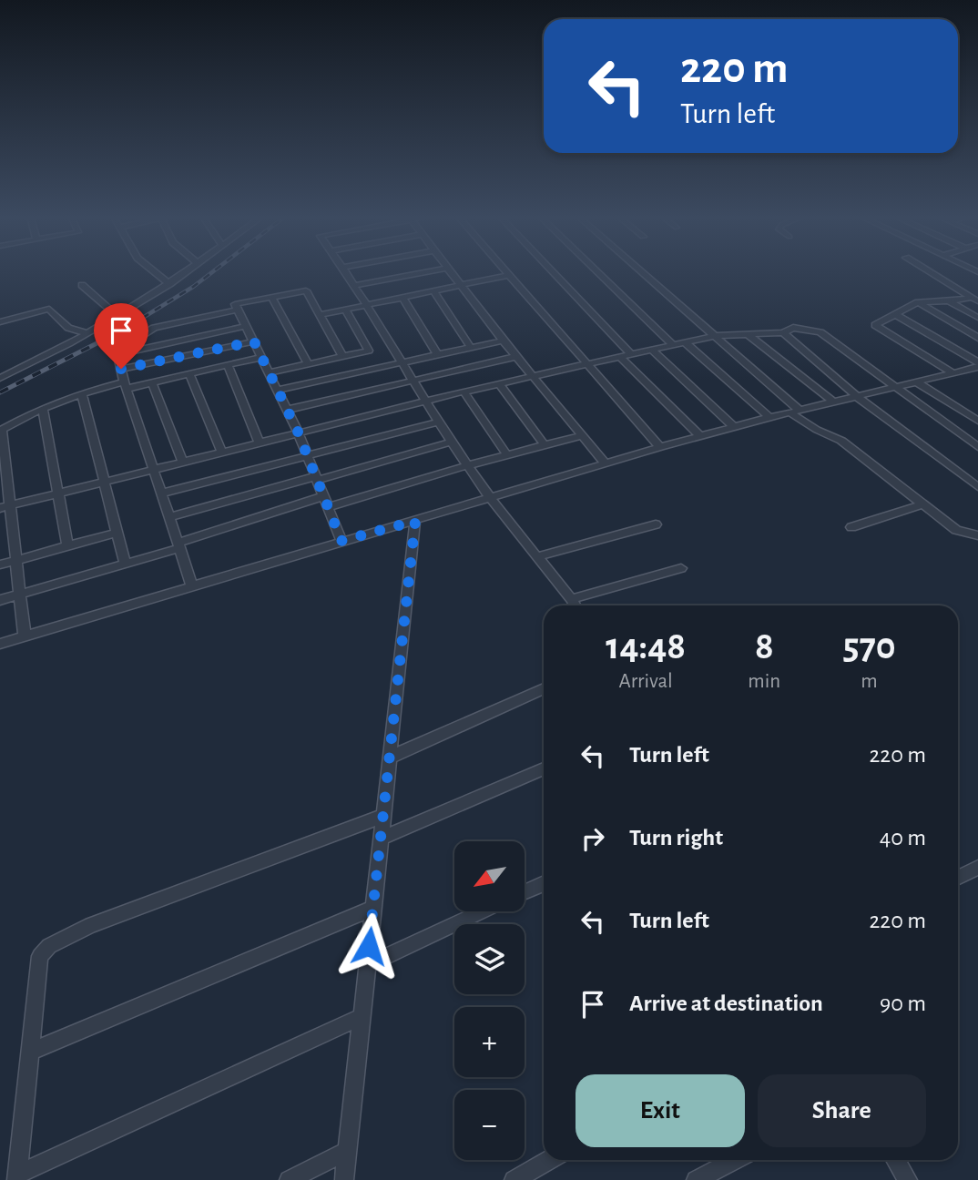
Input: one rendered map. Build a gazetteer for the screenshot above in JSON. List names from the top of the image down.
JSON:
{
  "north": "bottom left",
  "page": {
    "turn": ["220 m", "Turn left"],
    "eta": [
      "14:48",
      "Arrival",
      "8",
      "min",
      "570",
      "m"
    ],
    "list": [
      {
        "name": "Turn left",
        "value": "220 m"
      },
      {
        "name": "Turn right",
        "value": "40 m"
      },
      {
        "name": "Turn left",
        "value": "220 m"
      },
      {
        "name": "Arrive at destination",
        "value": "90 m"
      }
    ],
    "map_buttons": ["+", "−"],
    "buttons": ["Exit", "Share"]
  }
}
